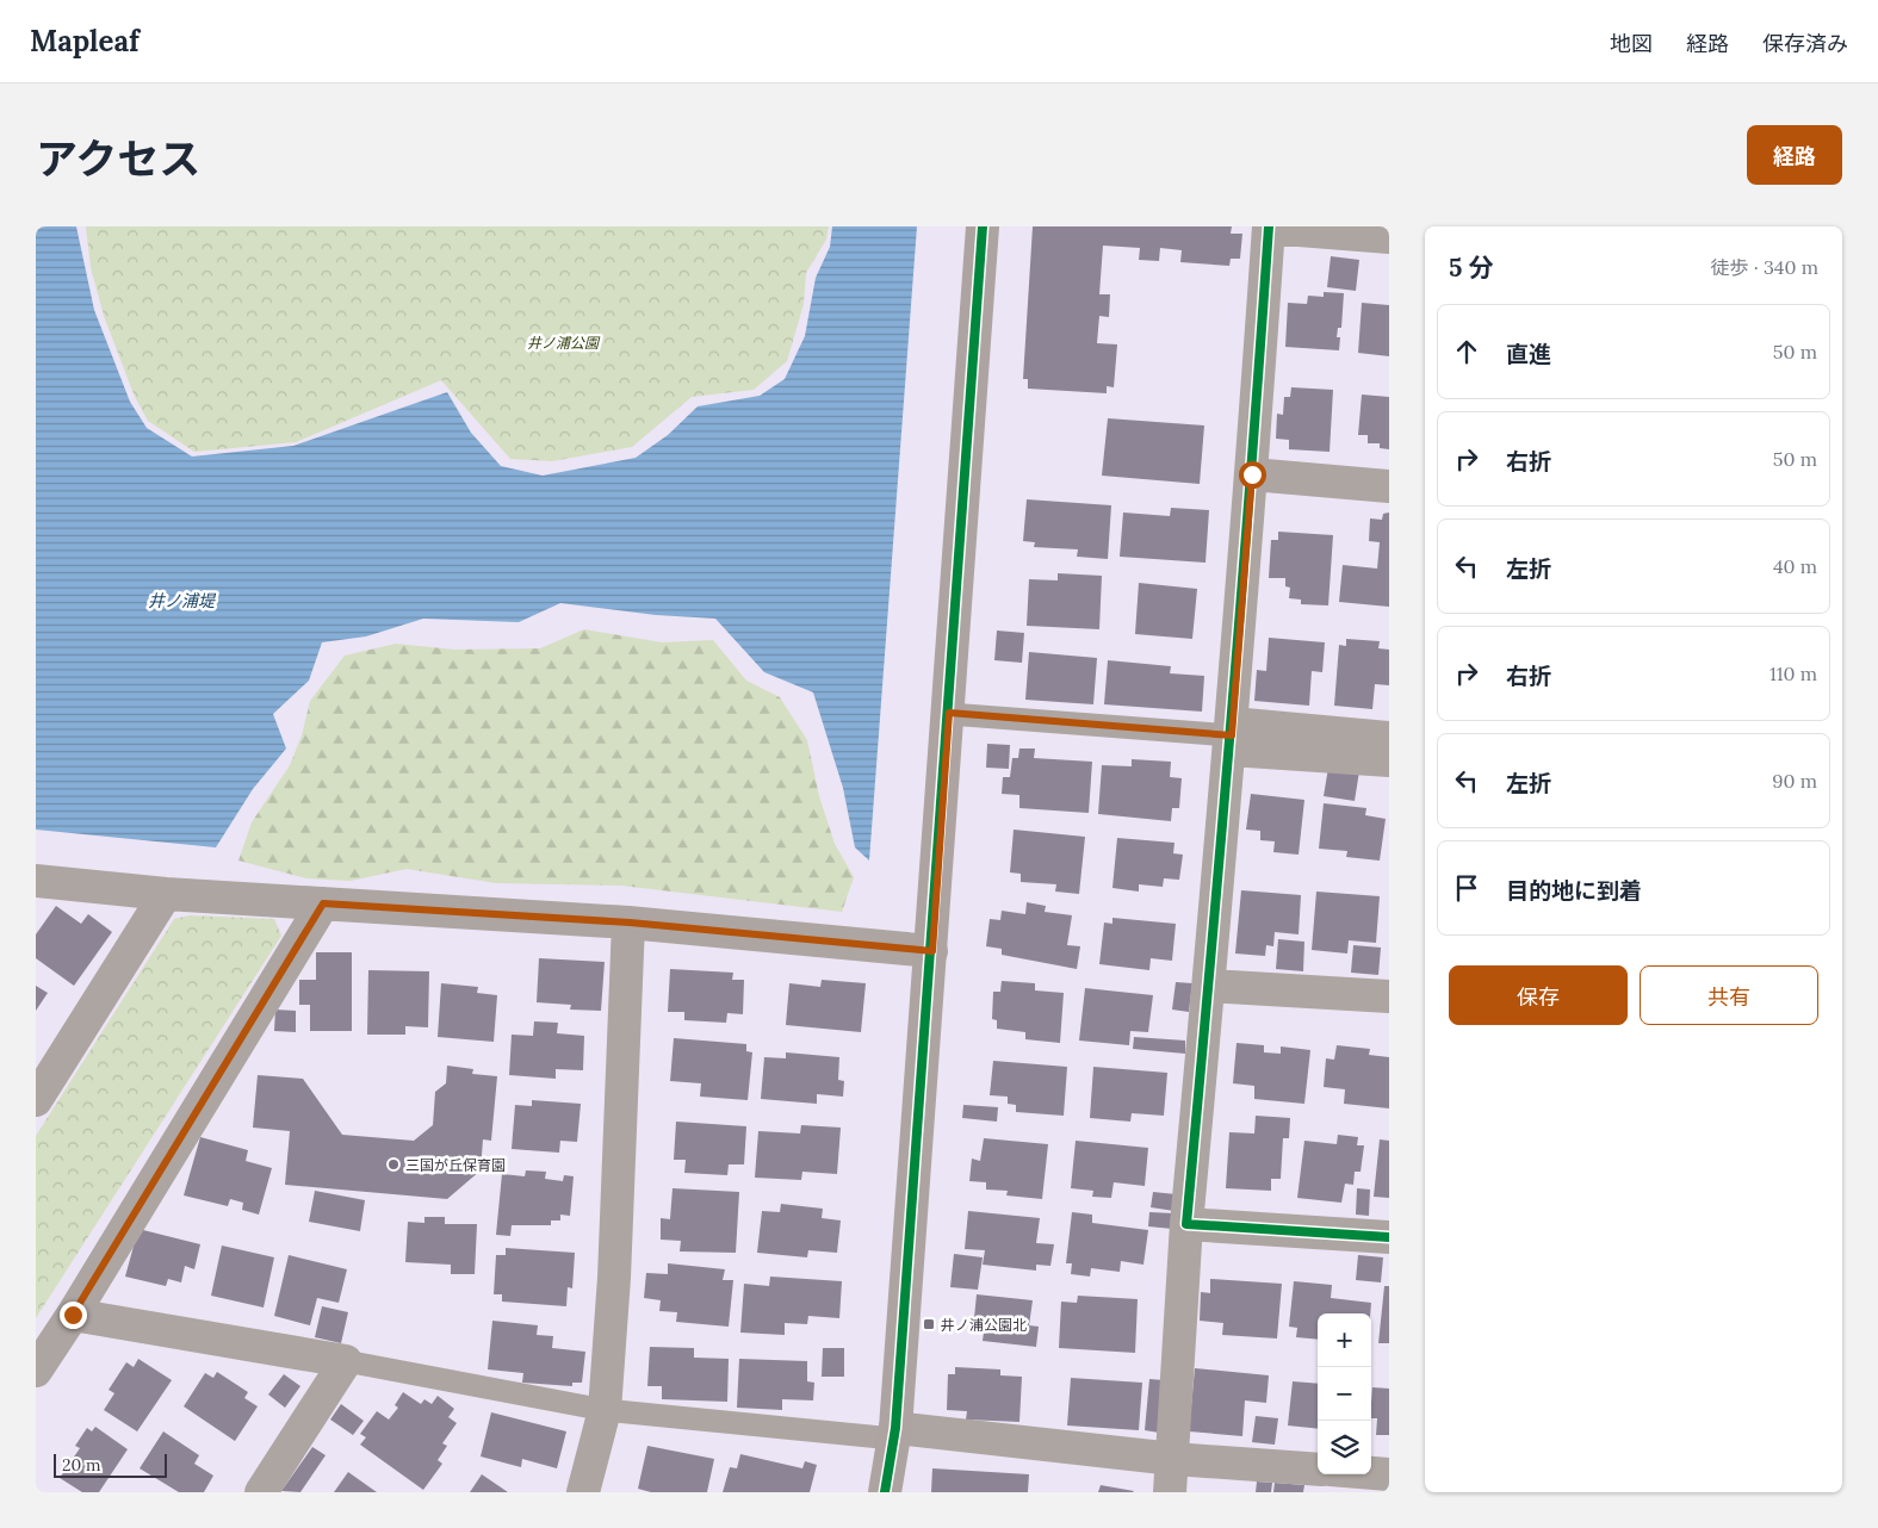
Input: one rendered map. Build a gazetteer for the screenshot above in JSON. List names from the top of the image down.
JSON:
{
  "water": ["井ノ浦堤"],
  "parks": ["井ノ浦公園"],
  "places": {
    "other": ["三国が丘保育園"],
    "transit": ["井ノ浦公園北"]
  },
  "scale_bar": "20 m",
  "page": {
    "header": "Mapleaf",
    "nav": ["地図", "経路", "保存済み"],
    "title": "アクセス",
    "buttons": [
      "経路",
      ["保存", "共有"]
    ],
    "heading": ["5 分", "徒歩 · 340 m"],
    "list": [
      ["直進", "50 m"],
      ["右折", "50 m"],
      ["左折", "40 m"],
      ["右折", "110 m"],
      ["左折", "90 m"],
      "目的地に到着"
    ],
    "map_buttons": ["+", "−"],
    "scale": "20 m"
  }
}
